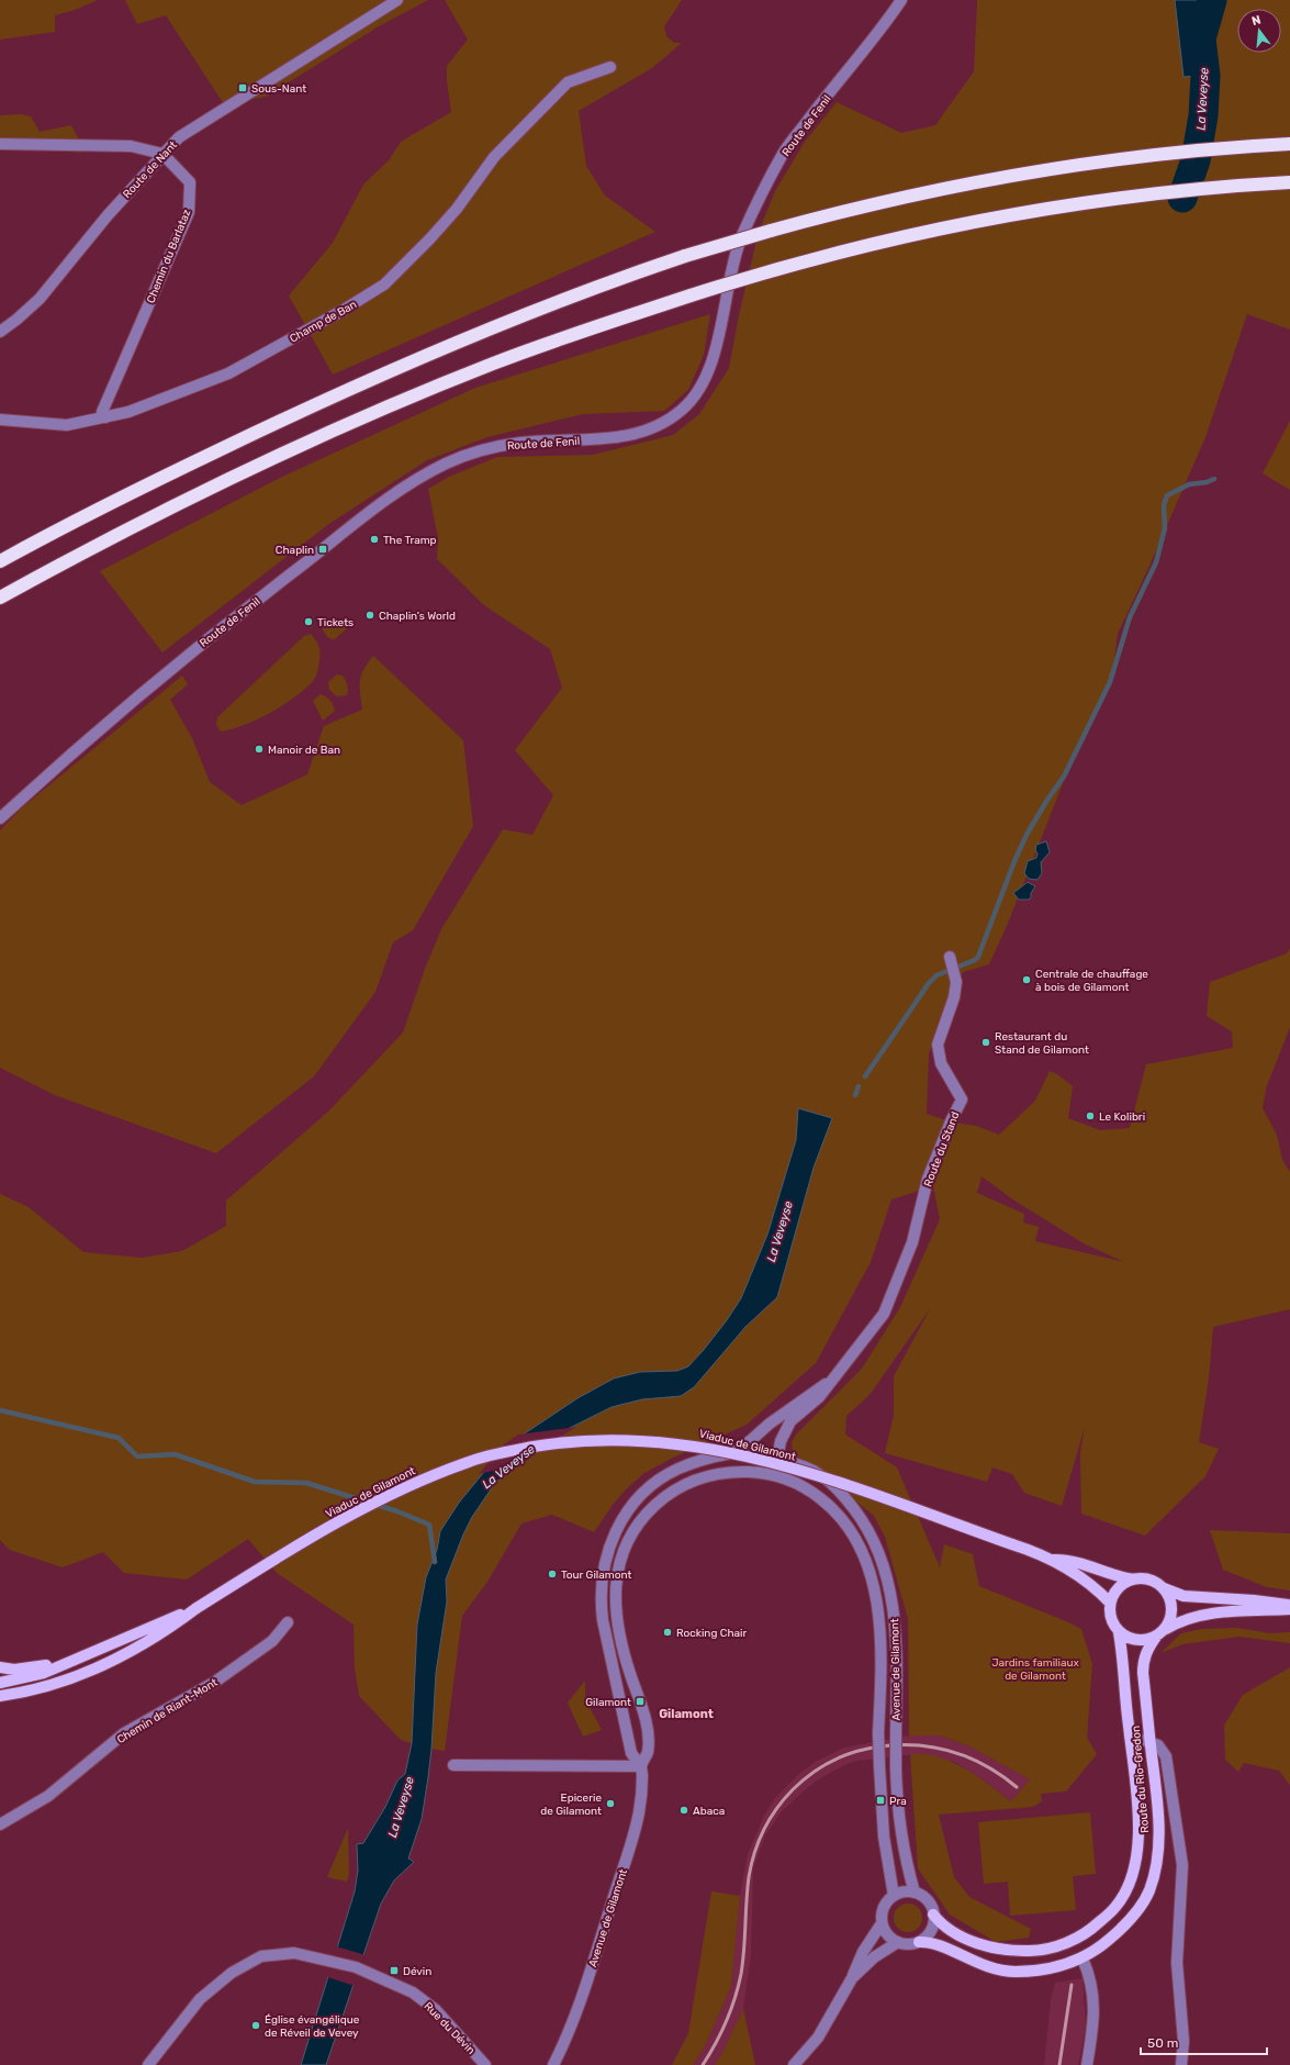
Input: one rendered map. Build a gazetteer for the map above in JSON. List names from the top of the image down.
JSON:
{
  "streets": {
    "main road": ["Viaduc de Gilamont", "Route du Rio-Gredon"],
    "street": [
      "Route de Fenil",
      "Route de Nant",
      "Chemin du Barlataz",
      "Champ de Ban",
      "Route du Stand",
      "Avenue de Gilamont",
      "Chemin de Riant-Mont",
      "Rue du Dévin"
    ]
  },
  "crossings": [
    ["Route de Nant", "Chemin du Barlataz"],
    ["Chemin du Barlataz", "Champ de Ban"],
    ["Route du Stand", "Avenue de Gilamont"],
    ["Viaduc de Gilamont", "Route du Rio-Gredon"],
    ["Avenue de Gilamont", "Route du Rio-Gredon"]
  ],
  "districts": ["Gilamont"],
  "water": ["La Veveyse"],
  "parks": ["Jardins familiaux de Gilamont"],
  "places": {
    "transit": [
      "Sous-Nant",
      "Chaplin",
      "Gilamont",
      "Pra",
      "Dévin"
    ],
    "other": [
      "The Tramp",
      "Chaplin's World",
      "Tickets",
      "Manoir de Ban",
      "Centrale de chauffage à bois de Gilamont",
      "Restaurant du Stand de Gilamont",
      "Le Kolibri",
      "Tour Gilamont",
      "Rocking Chair",
      "Epicerie de Gilamont",
      "Abaca",
      "Église évangélique de Réveil de Vevey"
    ]
  },
  "scale_bar": "50 m",
  "north": "top"
}
